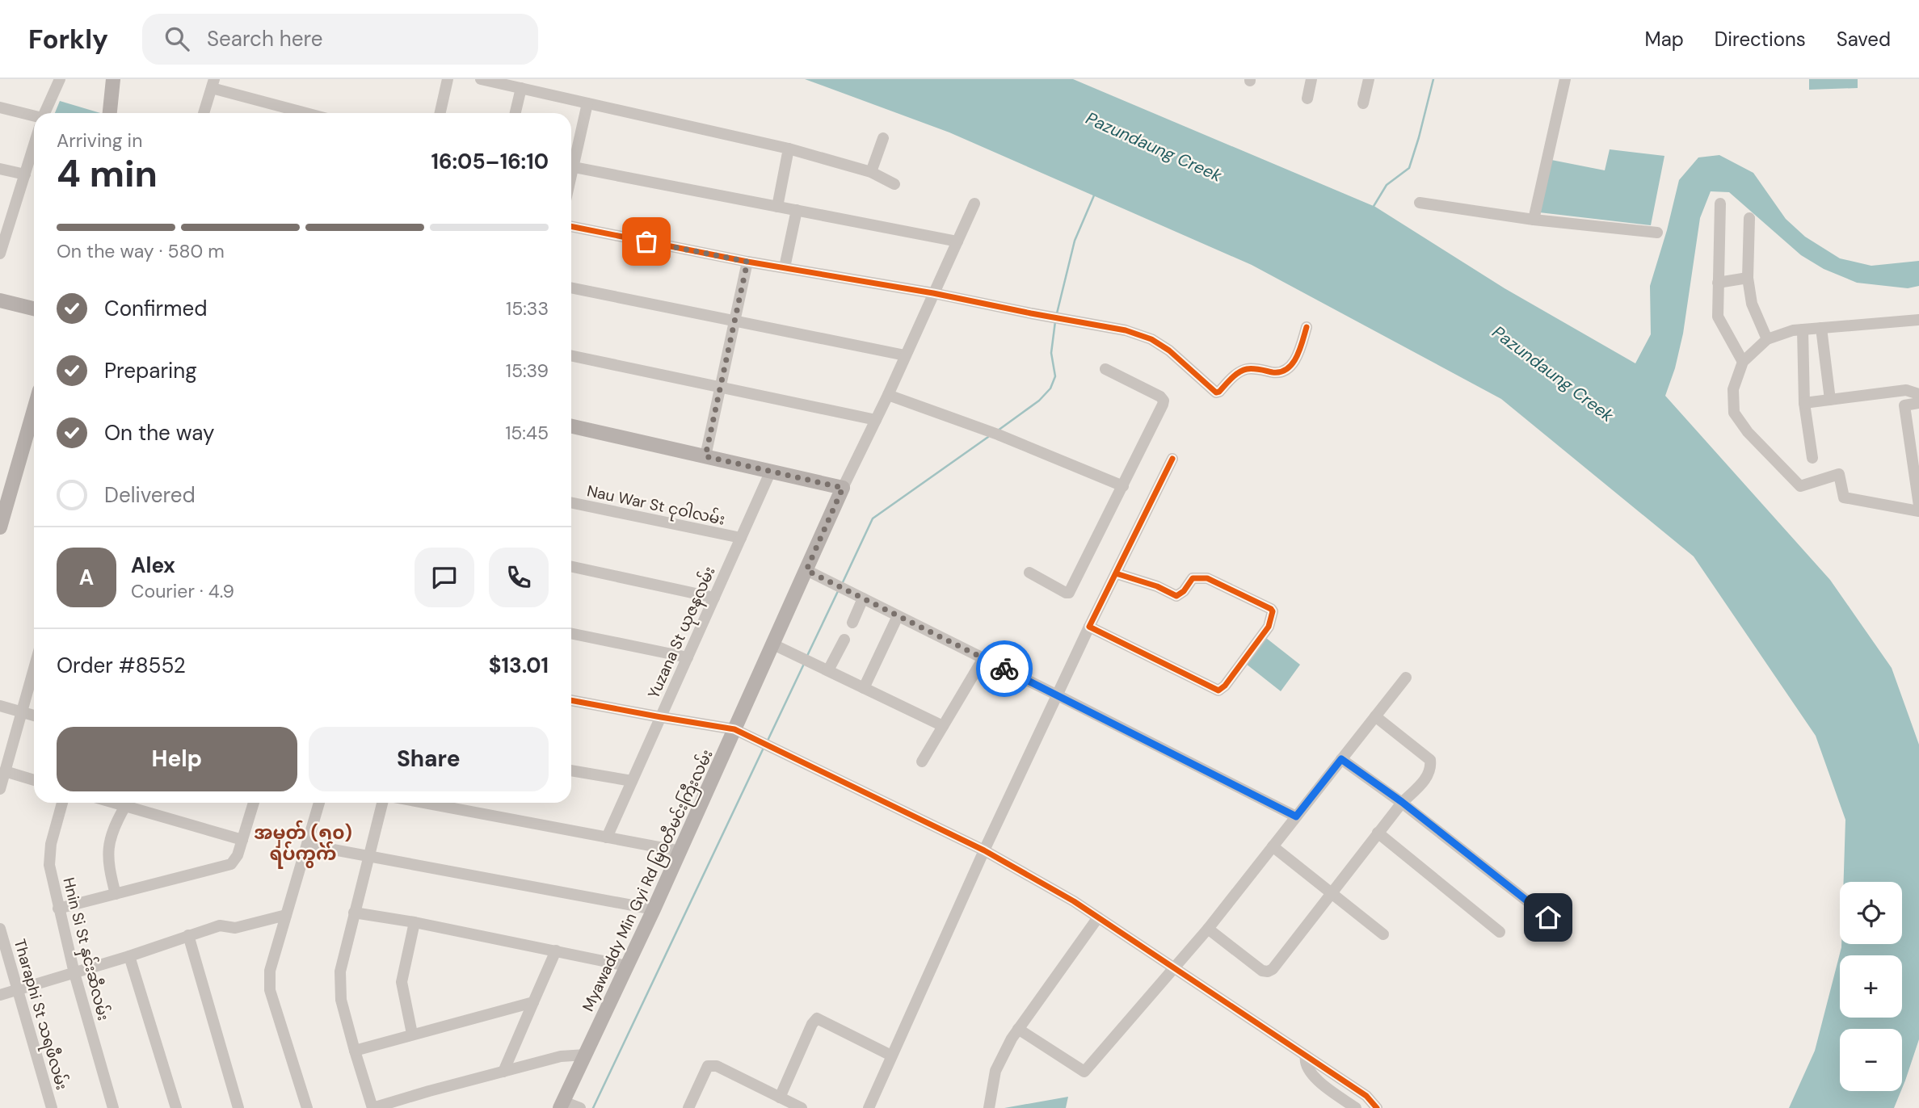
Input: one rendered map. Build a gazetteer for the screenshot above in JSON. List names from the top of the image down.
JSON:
{
  "streets": {
    "main road": ["Myawaddy Min Gyi Rd မြဝတီမင်းကြီးလမ်း"],
    "street": [
      "Nau War St ငုဝါလမ်း",
      "Yuzana St ယုဇနလမ်း",
      "Hnin Si St နှင်းဆီလမ်း",
      "Tharaphi St သရဖီလမ်း"
    ]
  },
  "crossings": [
    ["Nau War St ငုဝါလမ်း", "Yuzana St ယုဇနလမ်း"]
  ],
  "districts": ["အမှတ် (၅၀) ရပ်ကွက်"],
  "water": ["Pazundaung Creek"],
  "page": {
    "header": "Forkly",
    "search": "Search here",
    "nav": ["Map", "Directions", "Saved"],
    "heading": ["4 min", "Arriving in", "16:05–16:10"],
    "panel": [
      "Alex",
      "Courier · 4.9",
      "Order #8552",
      "$13.01"
    ],
    "bar": "On the way · 580 m",
    "list": [
      ["Confirmed", "15:33"],
      ["Preparing", "15:39"],
      ["On the way", "15:45"],
      "Delivered"
    ],
    "round": "A",
    "buttons": ["Help", "Share"],
    "map_buttons": ["+", "−"]
  }
}
